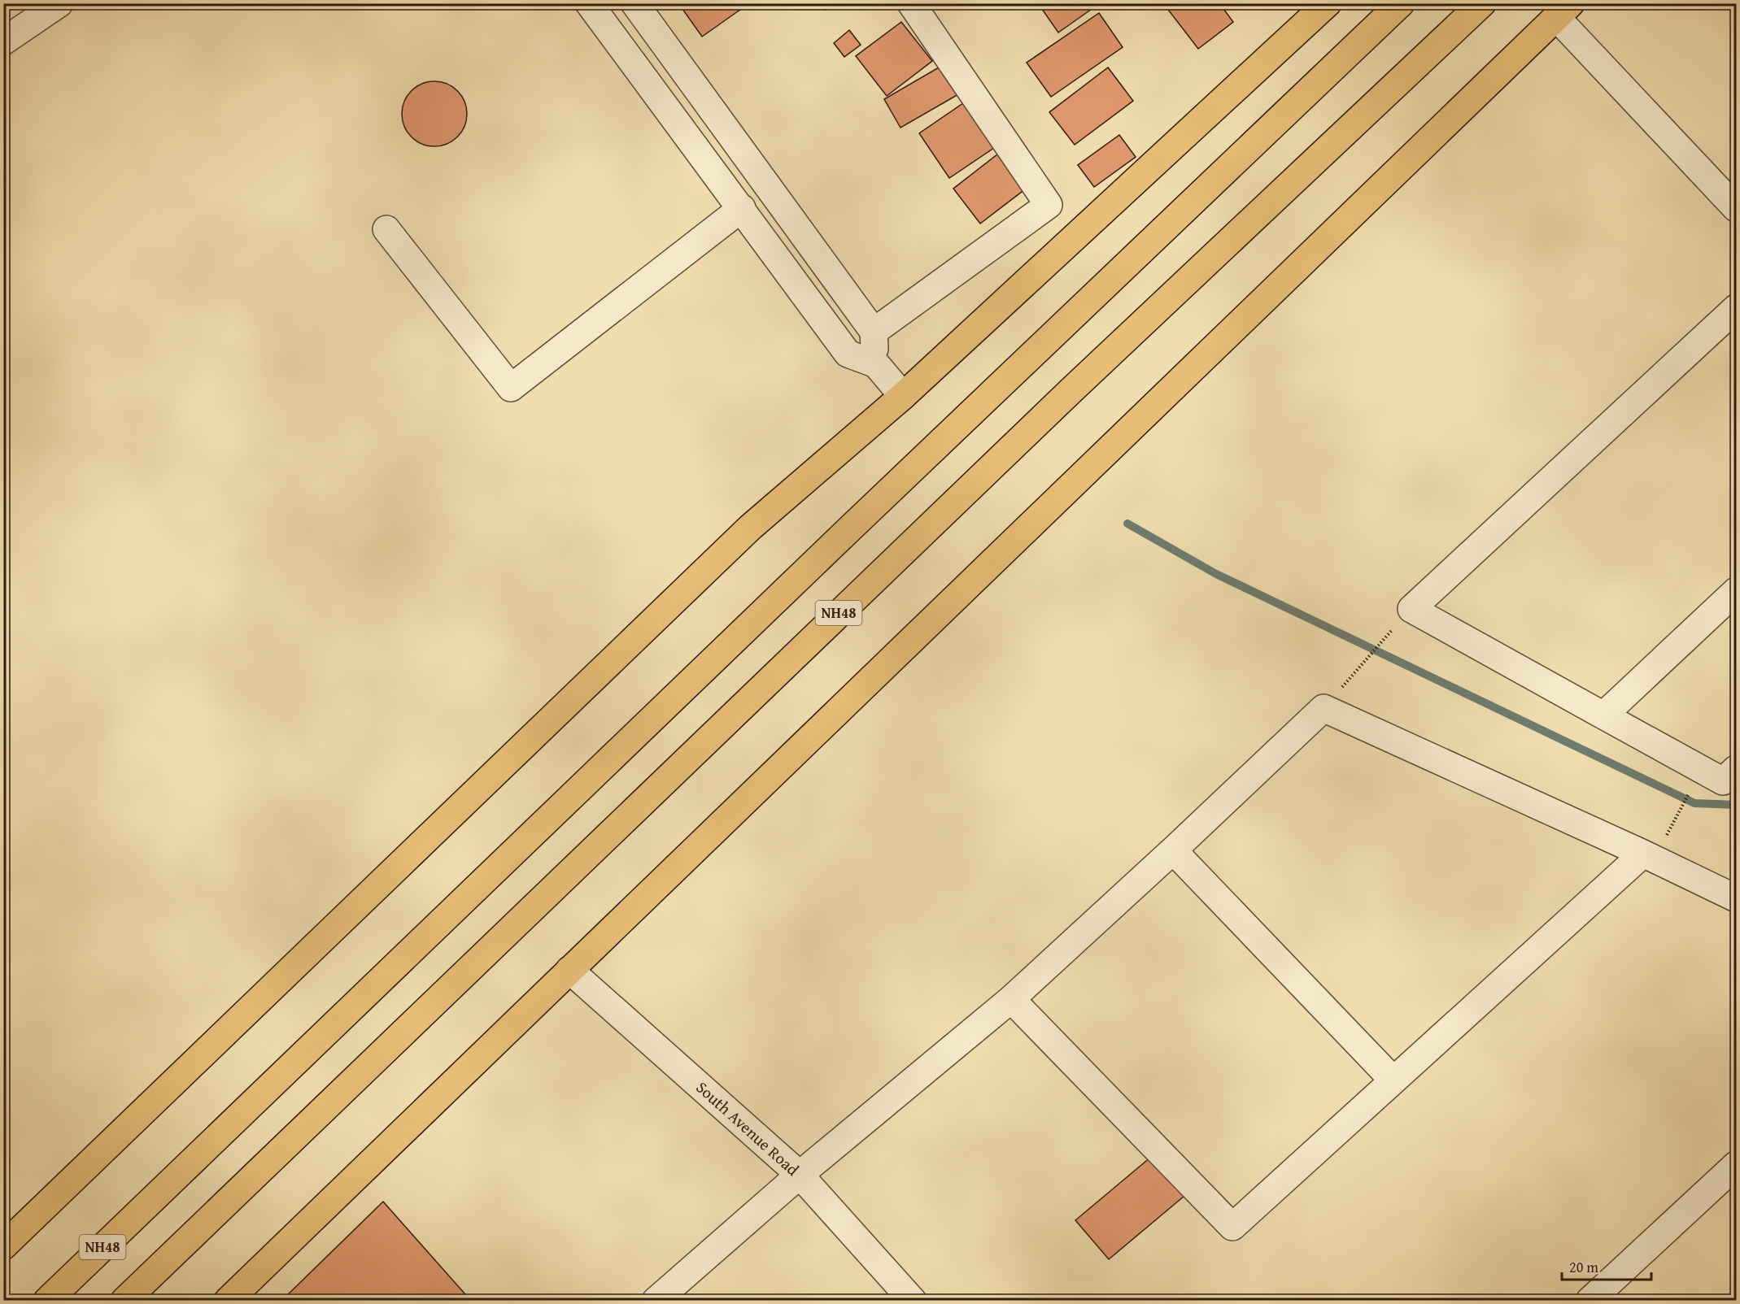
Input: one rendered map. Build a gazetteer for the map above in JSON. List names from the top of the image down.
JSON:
{
  "streets": {
    "main road": ["NH48"],
    "street": ["South Avenue Road"]
  },
  "scale_bar": "20 m"
}
